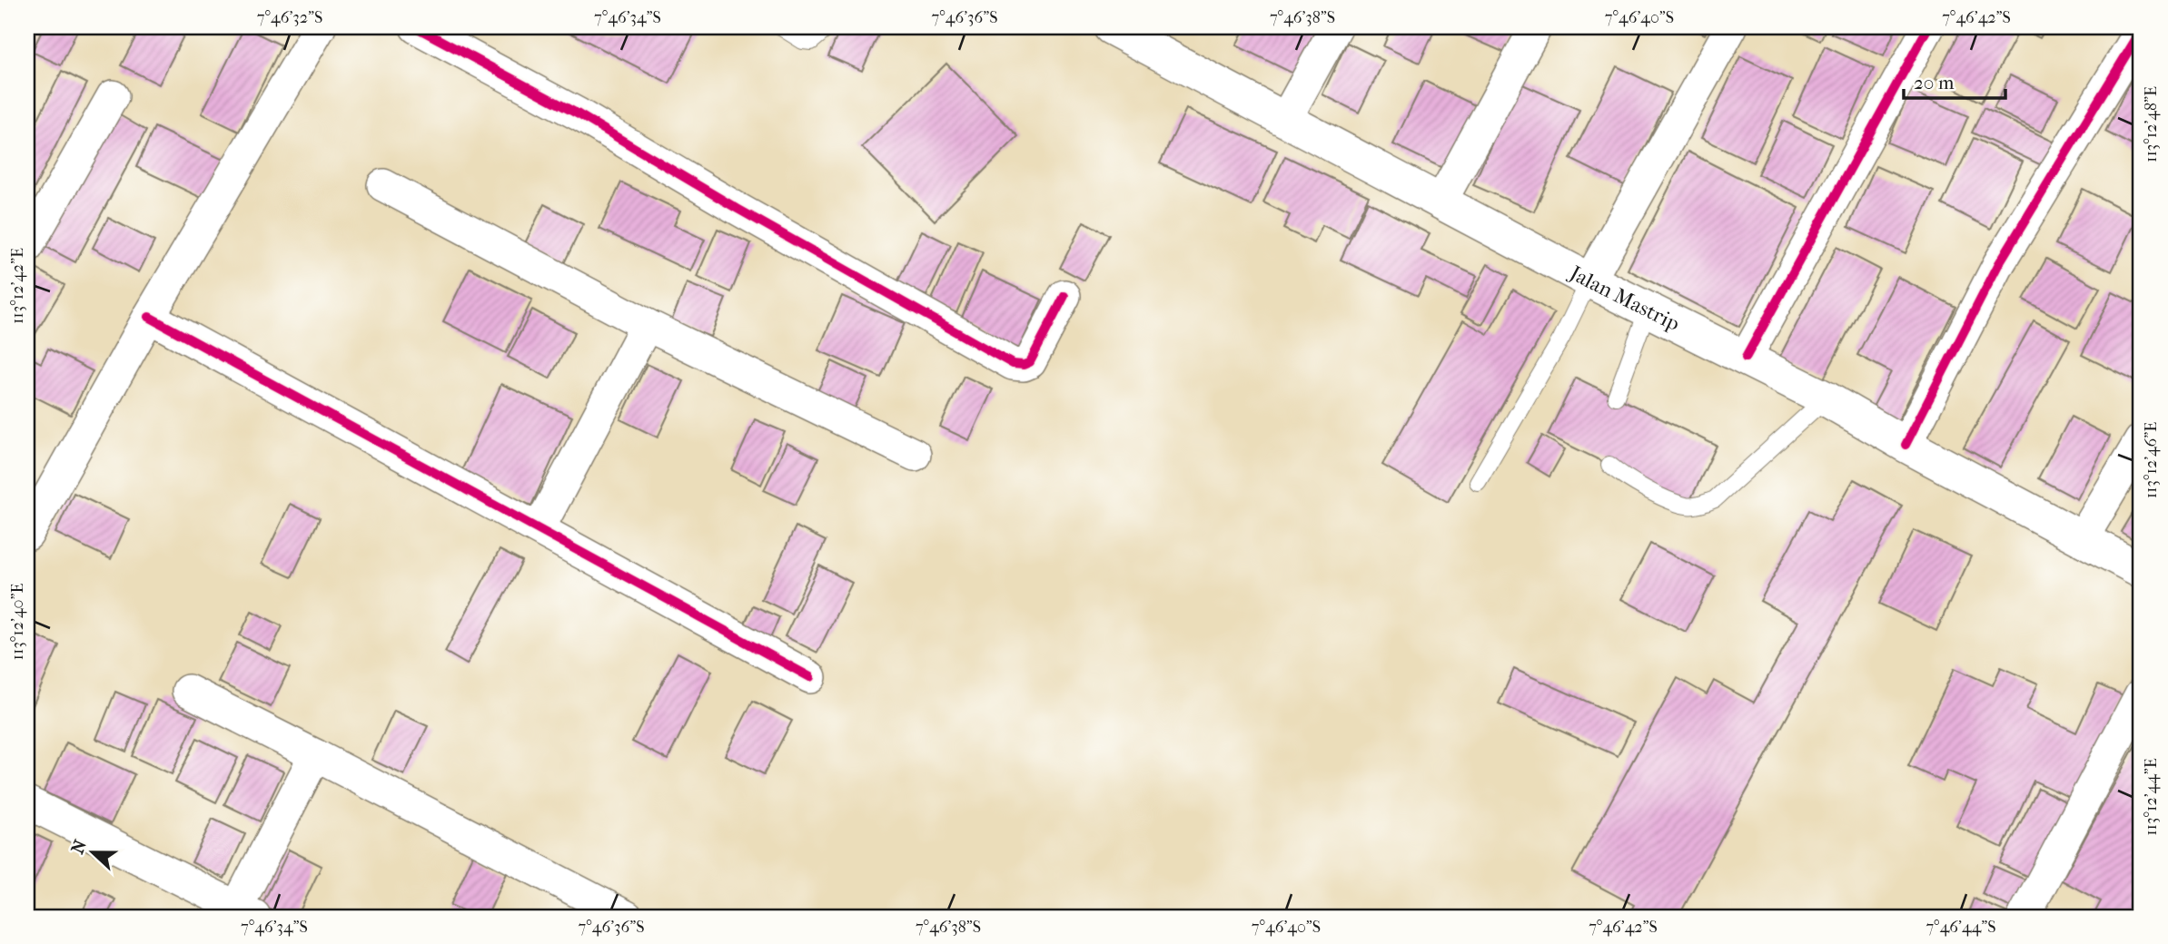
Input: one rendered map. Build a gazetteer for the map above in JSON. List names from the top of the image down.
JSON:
{
  "streets": {
    "main road": ["Jalan Mastrip"]
  },
  "scale_bar": "20 m",
  "north": "left",
  "coordinates": [
    "7°46'32\"S",
    "7°46'34\"S",
    "7°46'36\"S",
    "7°46'38\"S",
    "7°46'40\"S",
    "7°46'42\"S",
    "113°12'48\"E",
    "113°12'42\"E",
    "113°12'46\"E",
    "113°12'40\"E",
    "113°12'44\"E",
    "7°46'44\"S"
  ]
}
